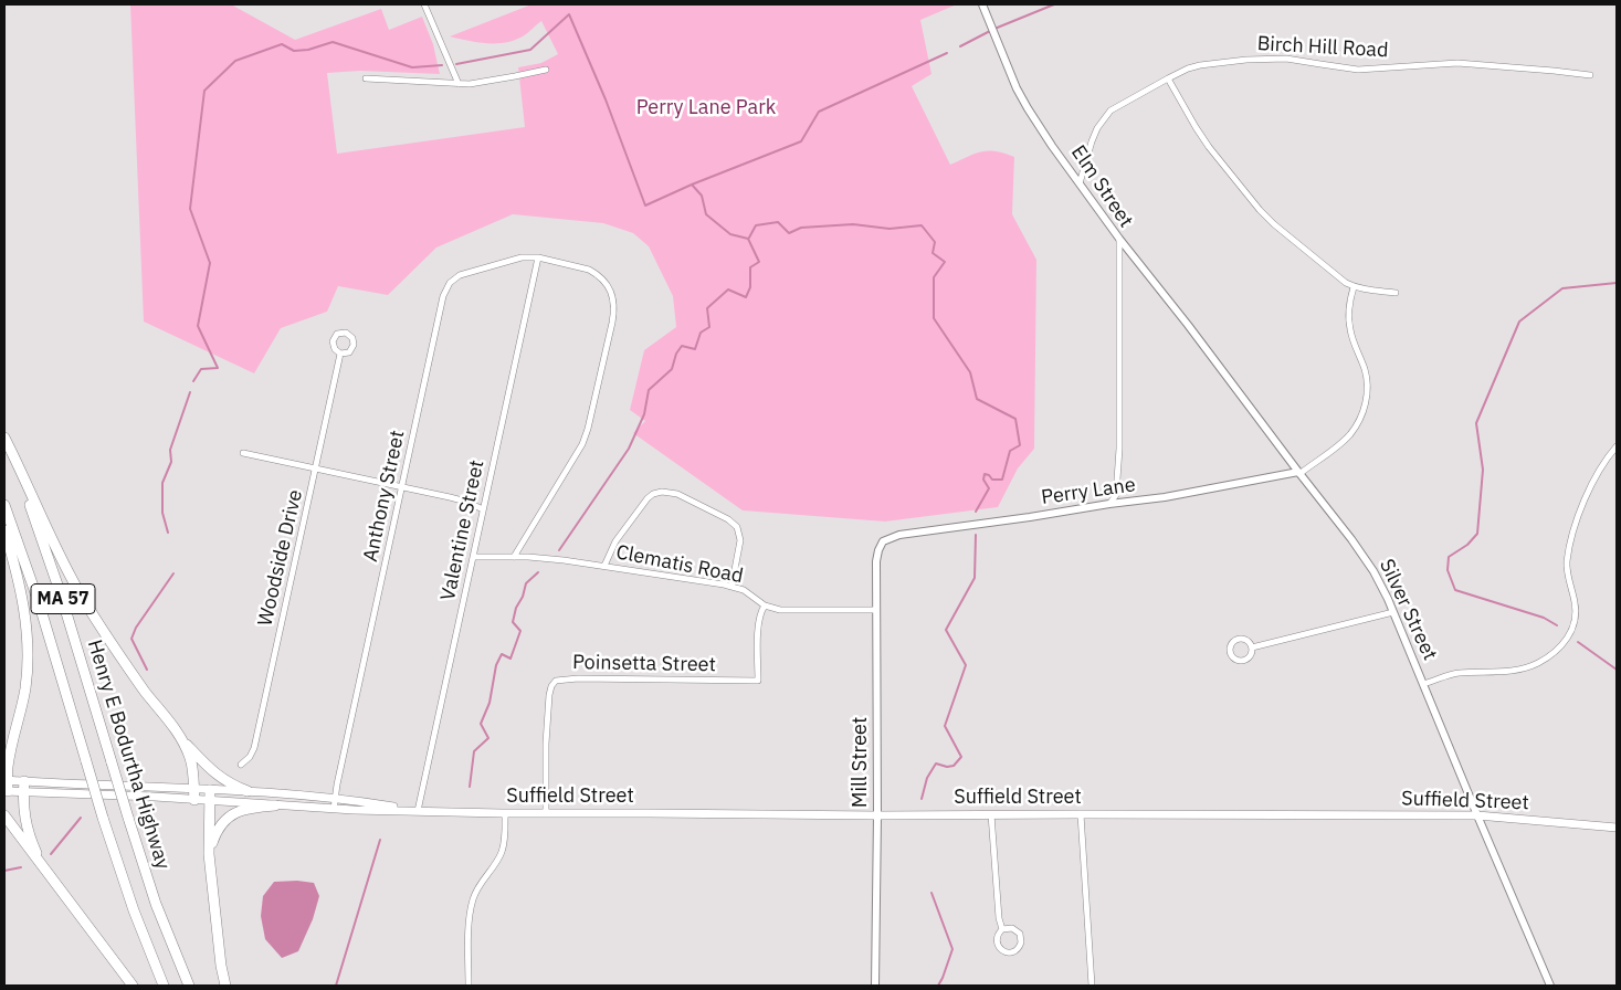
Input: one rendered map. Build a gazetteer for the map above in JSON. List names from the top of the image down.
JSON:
{
  "streets": {
    "highway": ["MA 57", "Henry E Bodurtha Highway"],
    "main road": ["Suffield Street"],
    "street": [
      "Birch Hill Road",
      "Elm Street",
      "Perry Lane",
      "Anthony Street",
      "Valentine Street",
      "Woodside Drive",
      "Clematis Road",
      "Silver Street",
      "Poinsetta Street",
      "Mill Street"
    ]
  },
  "crossings": [
    ["Birch Hill Road", "Elm Street"],
    ["Elm Street", "Perry Lane"],
    ["Elm Street", "Silver Street"],
    ["Perry Lane", "Silver Street"],
    ["Perry Lane", "Mill Street"],
    ["Anthony Street", "Valentine Street"],
    ["Anthony Street", "Suffield Street"],
    ["Valentine Street", "Clematis Road"],
    ["Valentine Street", "Suffield Street"],
    ["Clematis Road", "Poinsetta Street"],
    ["Clematis Road", "Mill Street"],
    ["Silver Street", "Suffield Street"],
    ["Poinsetta Street", "Suffield Street"],
    ["Mill Street", "Suffield Street"]
  ],
  "parks": ["Perry Lane Park"]
}
